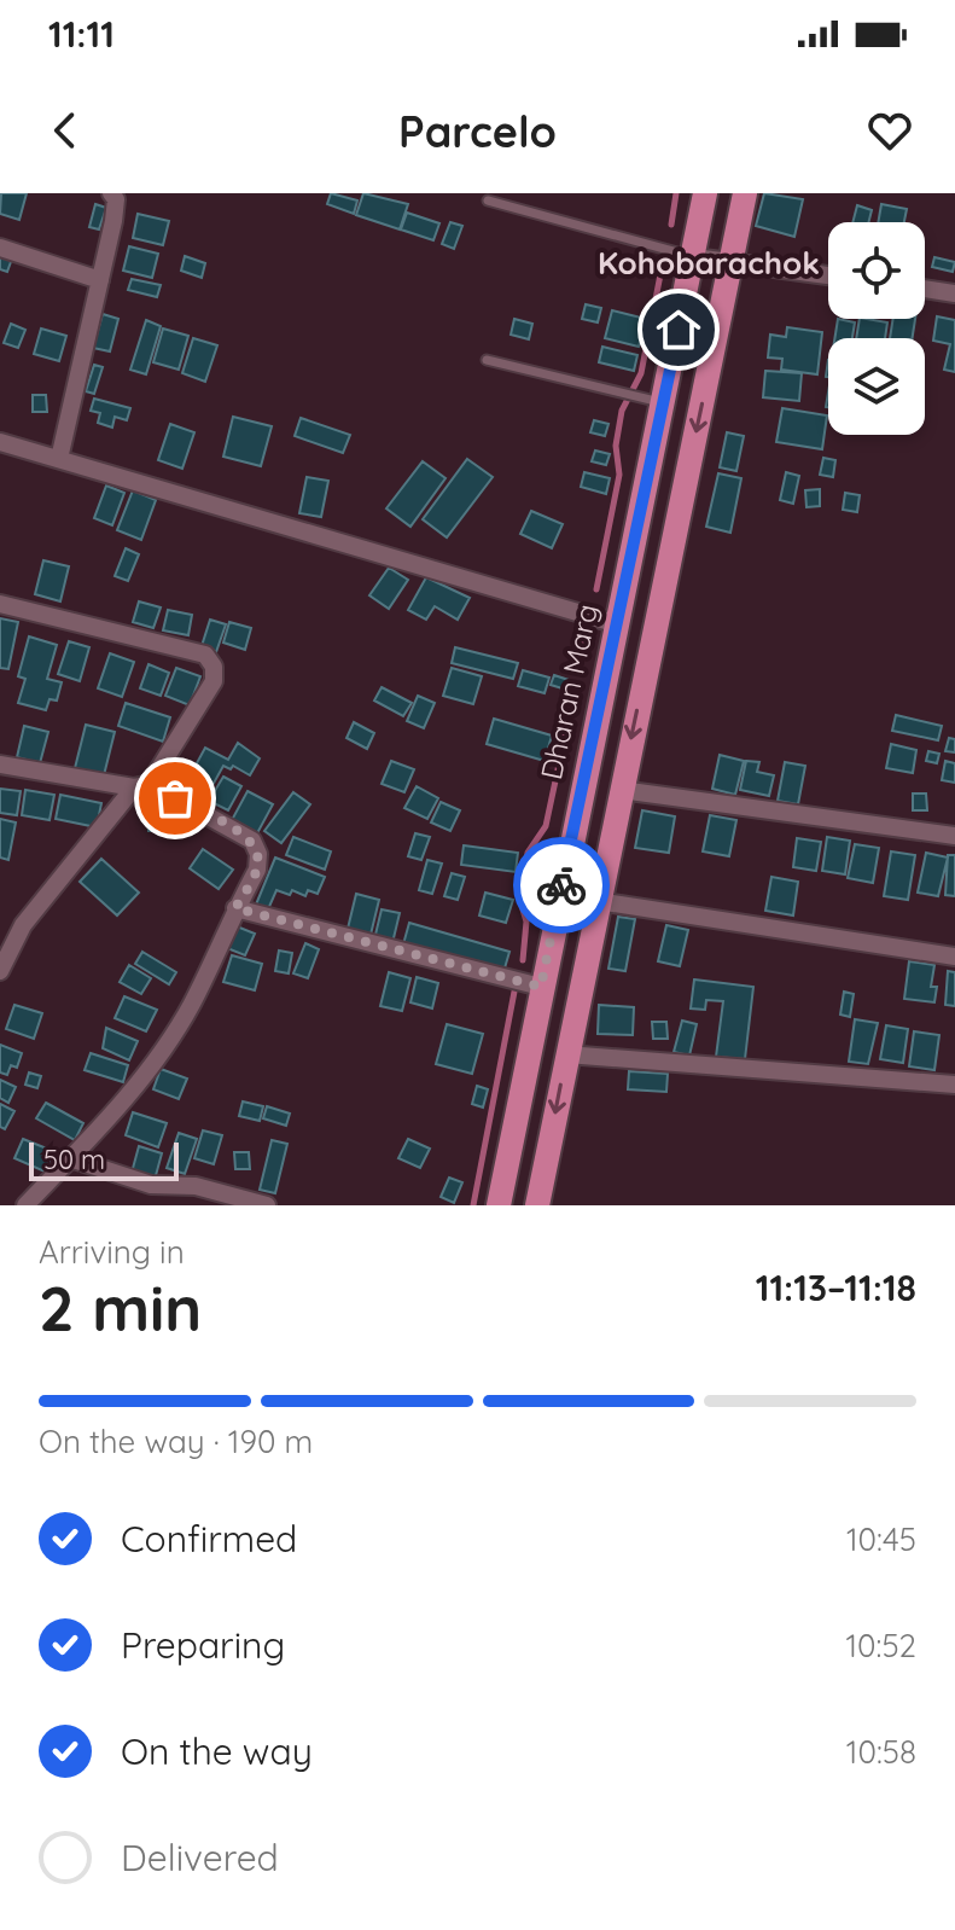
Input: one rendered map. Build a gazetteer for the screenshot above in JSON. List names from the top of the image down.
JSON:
{
  "streets": {
    "main road": ["Dharan Marg"]
  },
  "districts": ["Kohobarachok"],
  "scale_bar": "50 m",
  "page": {
    "status": "11:11",
    "header": "Parcelo",
    "scale": "50 m",
    "heading": ["2 min", "Arriving in", "11:13–11:18"],
    "bar": "On the way · 190 m",
    "list": [
      ["Confirmed", "10:45"],
      ["Preparing", "10:52"],
      ["On the way", "10:58"],
      "Delivered"
    ]
  }
}
